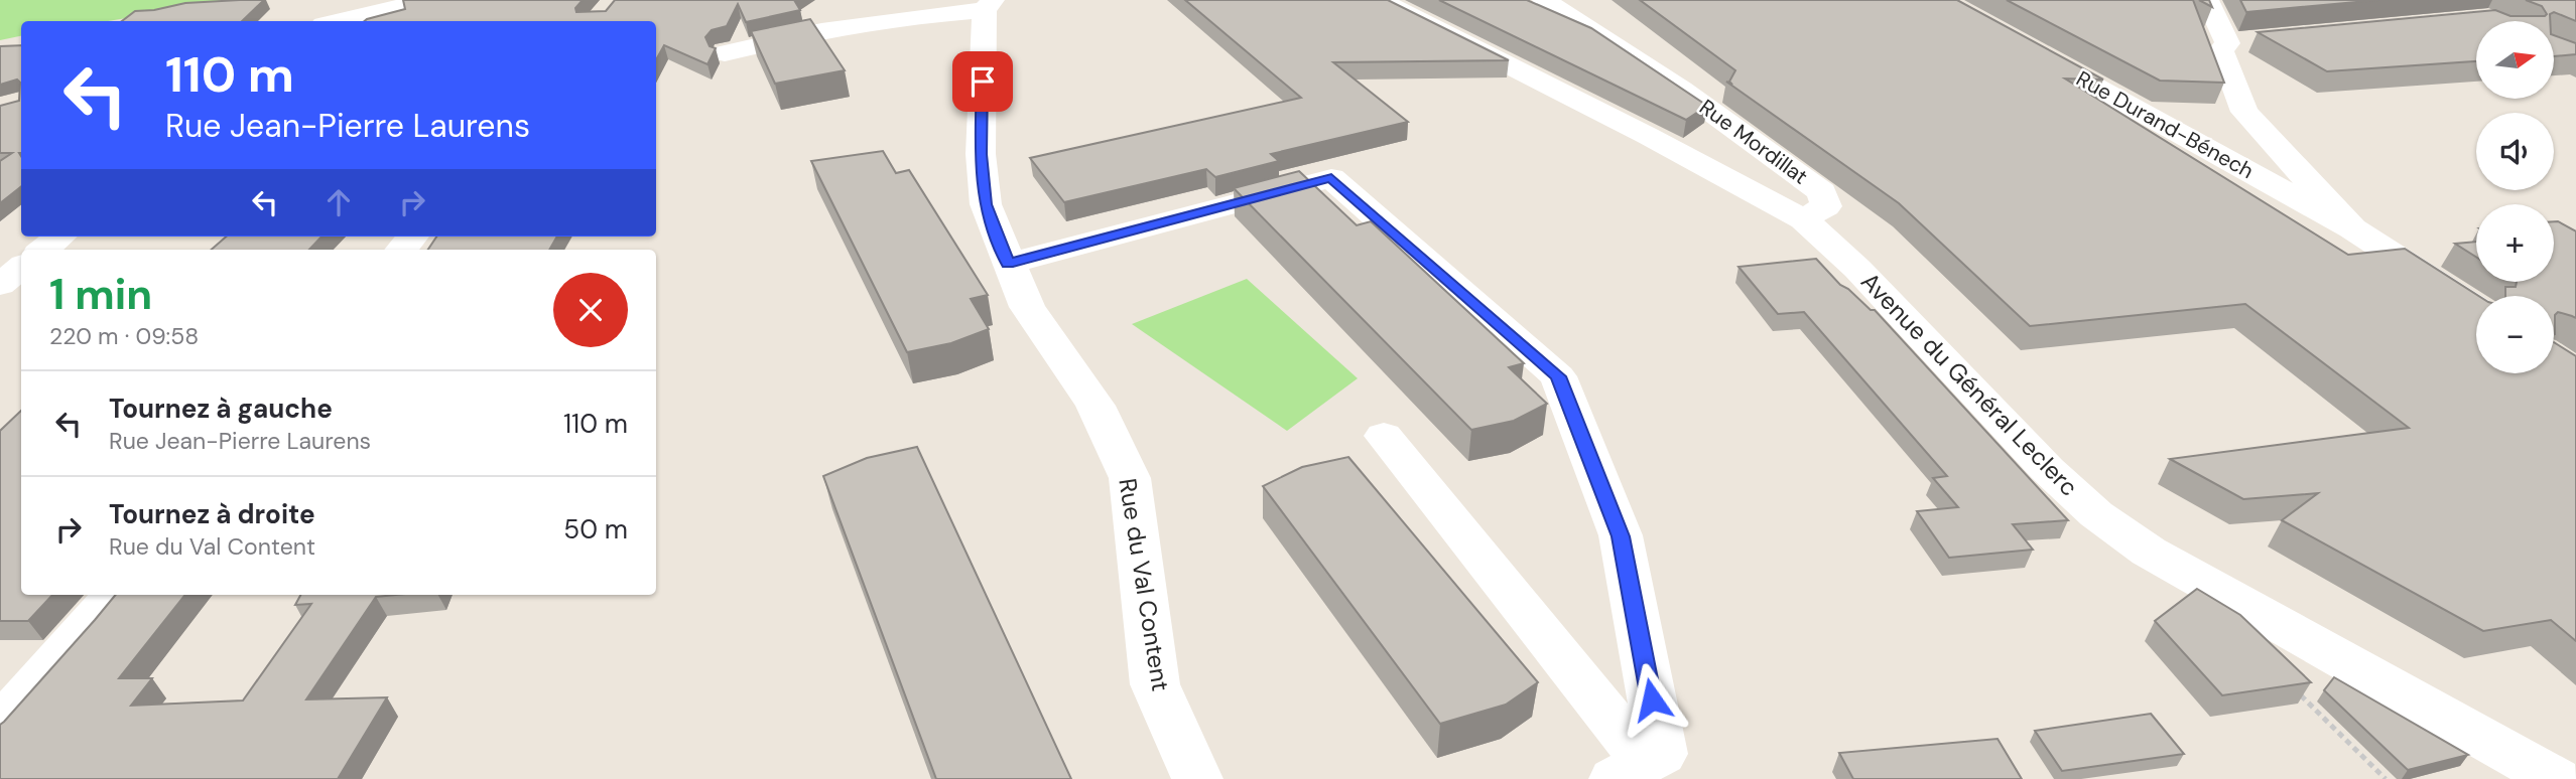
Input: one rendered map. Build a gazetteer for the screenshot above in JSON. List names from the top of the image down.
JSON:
{
  "streets": {
    "street": [
      "Rue Durand-Bénech",
      "Rue Mordillat",
      "Avenue du Général Leclerc",
      "Rue du Val Content"
    ]
  },
  "crossings": [
    ["Rue Mordillat", "Avenue du Général Leclerc"]
  ],
  "north": "right",
  "page": {
    "map_buttons": ["+", "−"],
    "turn": ["110 m", "Rue Jean-Pierre Laurens"],
    "heading": ["1 min", "220 m · 09:58"],
    "list": [
      {
        "name": "Tournez à gauche",
        "note": "Rue Jean-Pierre Laurens",
        "value": "110 m"
      },
      {
        "name": "Tournez à droite",
        "note": "Rue du Val Content",
        "value": "50 m"
      }
    ]
  }
}
